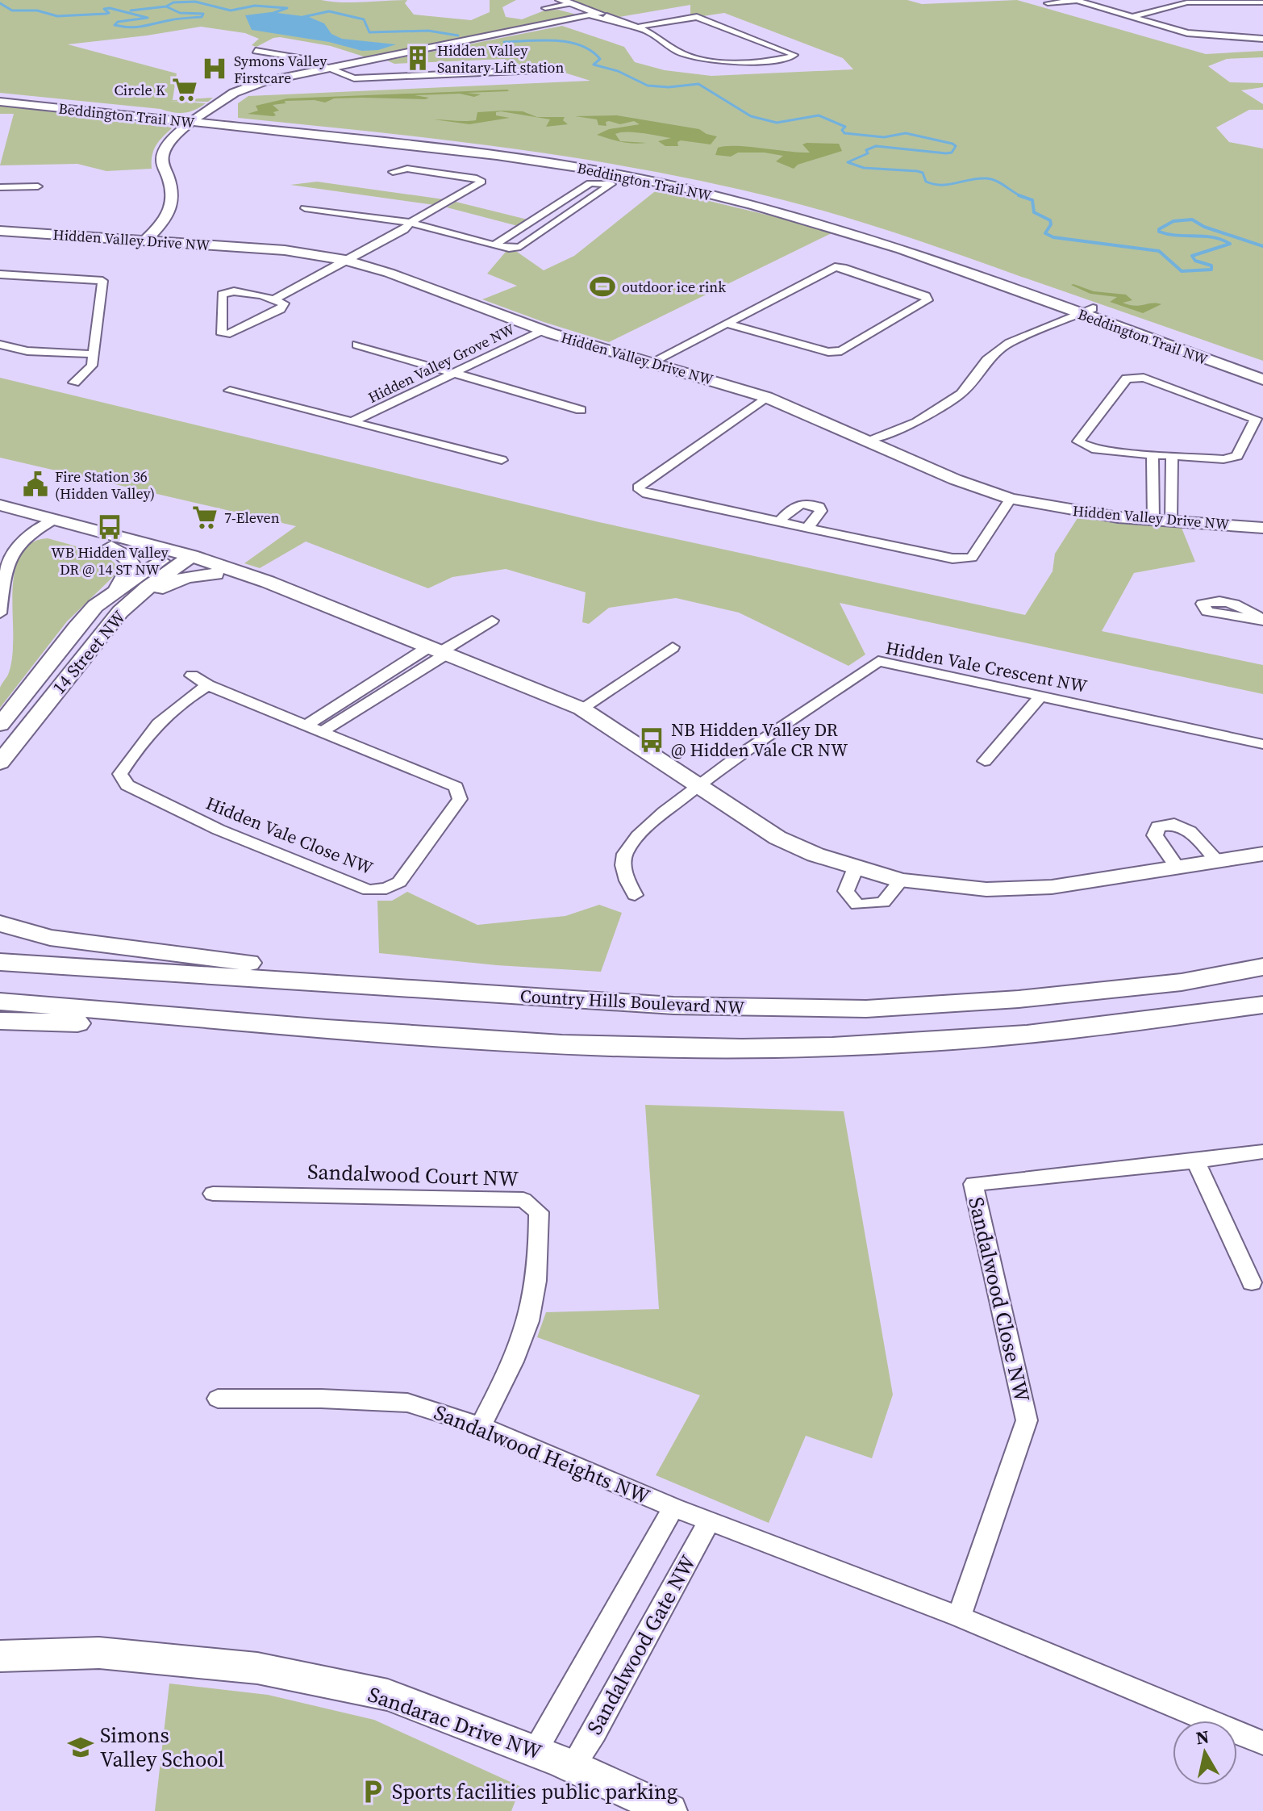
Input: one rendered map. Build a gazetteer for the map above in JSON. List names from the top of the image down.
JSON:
{
  "streets": {
    "main road": ["Country Hills Boulevard NW"],
    "street": [
      "Beddington Trail NW",
      "Hidden Valley Drive NW",
      "Hidden Valley Grove NW",
      "14 Street NW",
      "Hidden Vale Crescent NW",
      "Hidden Vale Close NW",
      "Sandalwood Court NW",
      "Sandalwood Close NW",
      "Sandalwood Heights NW",
      "Sandalwood Gate NW",
      "Sandarac Drive NW"
    ]
  },
  "crossings": [
    ["Hidden Valley Drive NW", "Hidden Valley Grove NW"],
    ["Sandalwood Court NW", "Sandalwood Heights NW"],
    ["Sandalwood Heights NW", "Sandalwood Gate NW"],
    ["Sandalwood Gate NW", "Sandarac Drive NW"]
  ],
  "places": {
    "building": ["Hidden Valley Sanitary Lift station"],
    "hospital": ["Symons Valley Firstcare"],
    "supermarket": ["Circle K", "7-Eleven"],
    "sports": ["outdoor ice rink"],
    "public building": ["Fire Station 36 (Hidden Valley)"],
    "bus stop": ["WB Hidden Valley DR @ 14 ST NW", "NB Hidden Valley DR @ Hidden Vale CR NW"],
    "school or university": ["Simons Valley School"],
    "parking": ["Sports facilities public parking"]
  },
  "north": "top"
}
